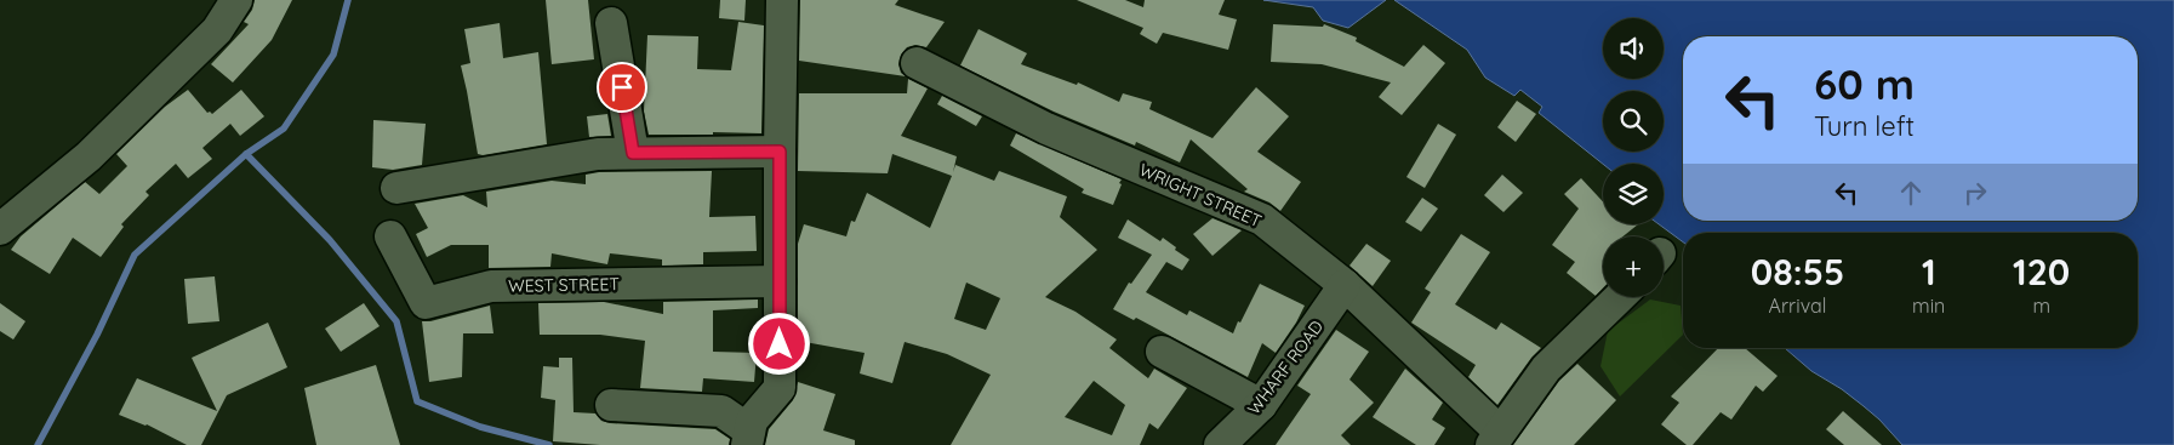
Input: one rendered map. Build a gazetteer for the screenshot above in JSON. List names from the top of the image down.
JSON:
{
  "streets": {
    "street": ["WRIGHT STREET", "WEST STREET", "WHARF ROAD"]
  },
  "crossings": [
    ["WRIGHT STREET", "WHARF ROAD"]
  ],
  "page": {
    "map_buttons": "+",
    "turn": ["60 m", "Turn left"],
    "eta": [
      "08:55",
      "Arrival",
      "1",
      "min",
      "120",
      "m"
    ]
  }
}
